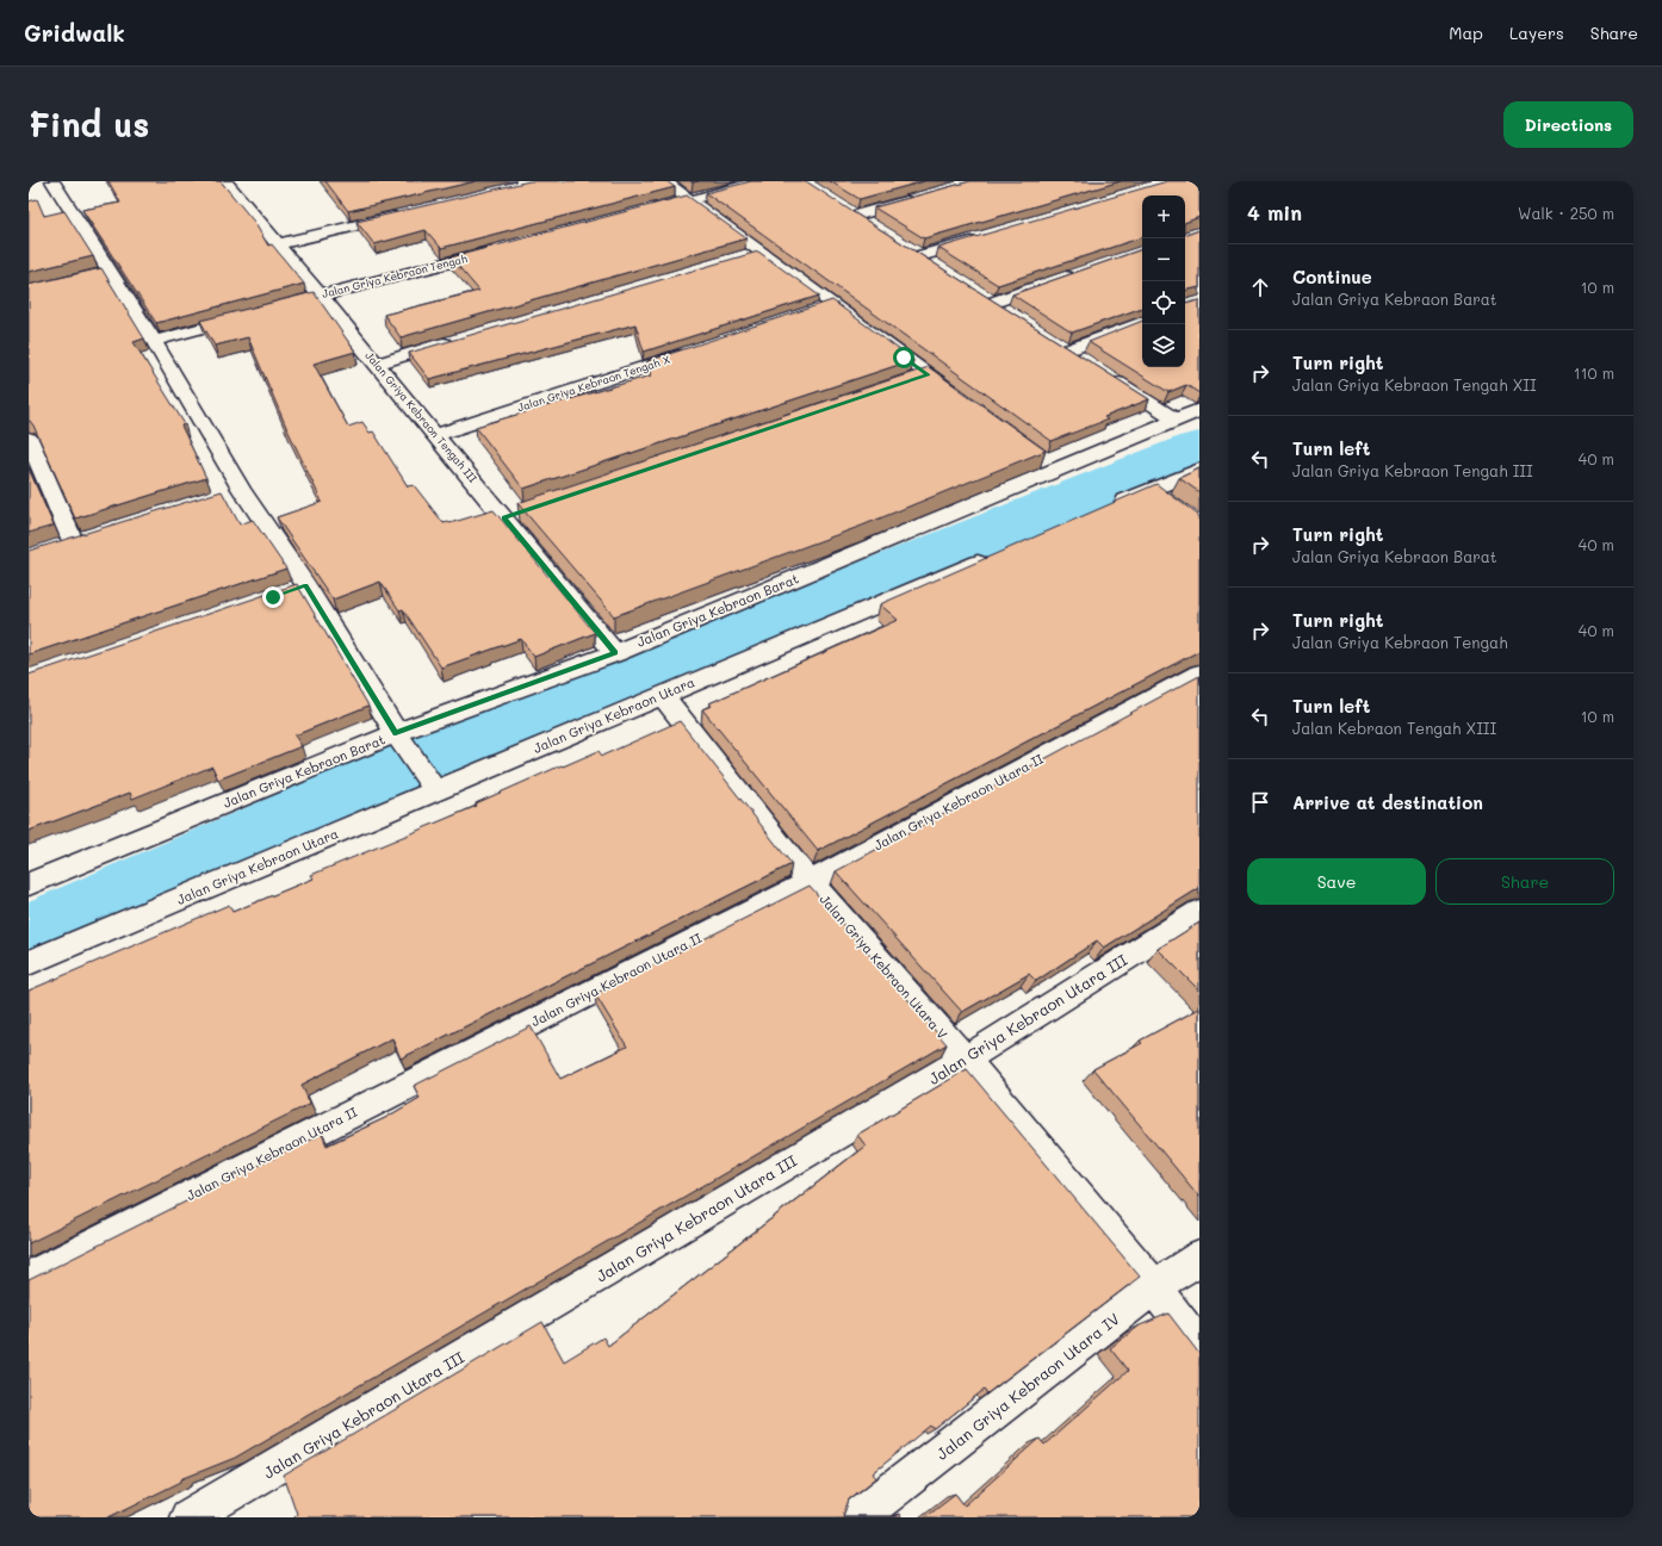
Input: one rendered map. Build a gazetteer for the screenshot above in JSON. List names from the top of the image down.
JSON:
{
  "streets": {
    "street": [
      "Jalan Griya Kebraon Tengah",
      "Jalan Griya Kebraon Tengah X",
      "Jalan Griya Kebraon Tengah III",
      "Jalan Griya Kebraon Barat",
      "Jalan Griya Kebraon Utara",
      "Jalan Griya Kebraon Utara II",
      "Jalan Griya Kebraon Utara V",
      "Jalan Griya Kebraon Utara III",
      "Jalan Griya Kebraon Utara IV"
    ]
  },
  "crossings": [
    ["Jalan Griya Kebraon Tengah", "Jalan Griya Kebraon Tengah III"],
    ["Jalan Griya Kebraon Tengah X", "Jalan Griya Kebraon Tengah III"],
    ["Jalan Griya Kebraon Tengah III", "Jalan Griya Kebraon Barat"],
    ["Jalan Griya Kebraon Utara", "Jalan Griya Kebraon Utara V"],
    ["Jalan Griya Kebraon Utara II", "Jalan Griya Kebraon Utara V"],
    ["Jalan Griya Kebraon Utara V", "Jalan Griya Kebraon Utara III"],
    ["Jalan Griya Kebraon Utara V", "Jalan Griya Kebraon Utara IV"]
  ],
  "page": {
    "header": "Gridwalk",
    "nav": ["Map", "Layers", "Share"],
    "buttons": [
      "Directions",
      ["Save", "Share"]
    ],
    "title": "Find us",
    "heading": ["4 min", "Walk · 250 m"],
    "map_buttons": ["+", "−"],
    "list": [
      ["Continue", "Jalan Griya Kebraon Barat", "10 m"],
      ["Turn right", "Jalan Griya Kebraon Tengah XII", "110 m"],
      ["Turn left", "Jalan Griya Kebraon Tengah III", "40 m"],
      ["Turn right", "Jalan Griya Kebraon Barat", "40 m"],
      ["Turn right", "Jalan Griya Kebraon Tengah", "40 m"],
      ["Turn left", "Jalan Kebraon Tengah XIII", "10 m"],
      "Arrive at destination"
    ]
  }
}
